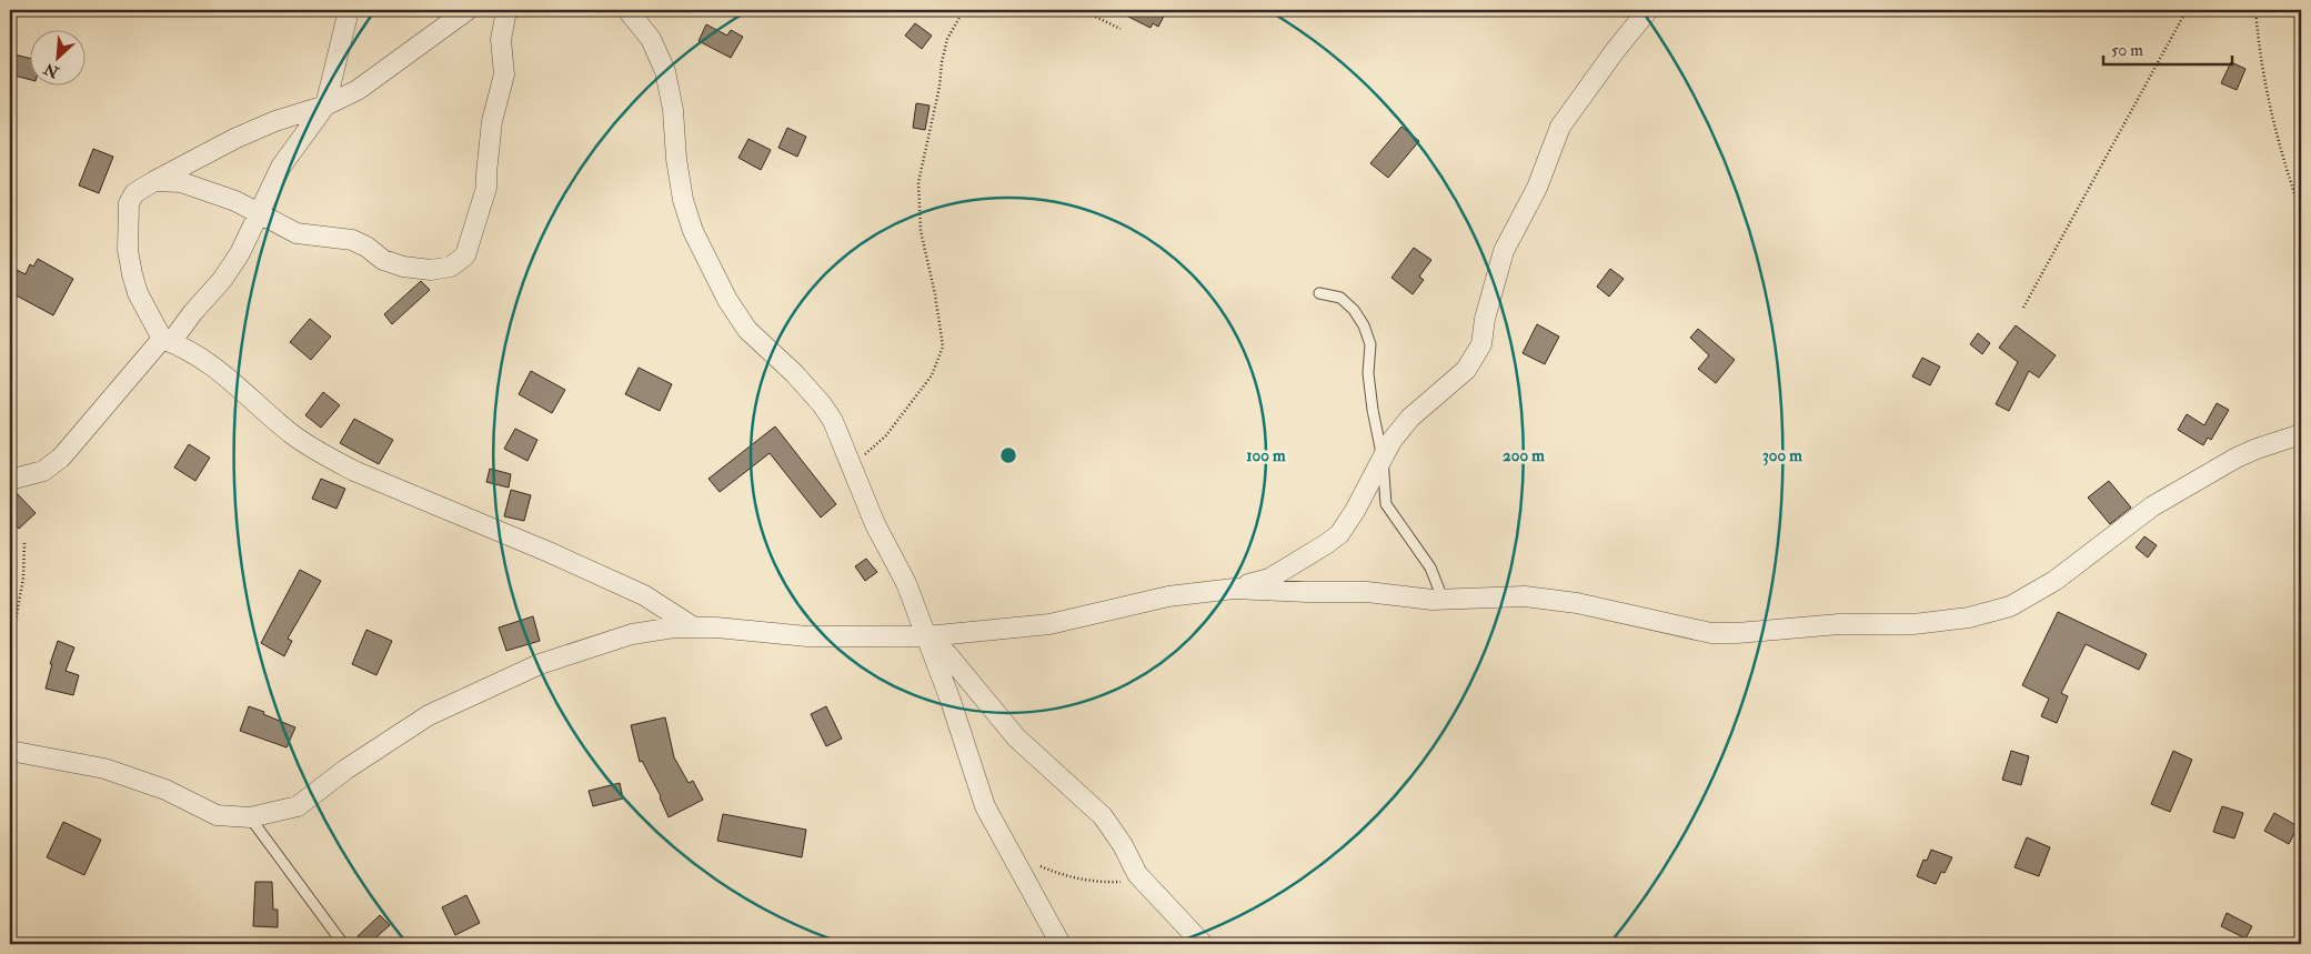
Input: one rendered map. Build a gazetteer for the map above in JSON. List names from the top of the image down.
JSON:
{
  "scale_bar": "50 m",
  "north": "bottom left",
  "rings": ["100 m", "200 m", "300 m"]
}
